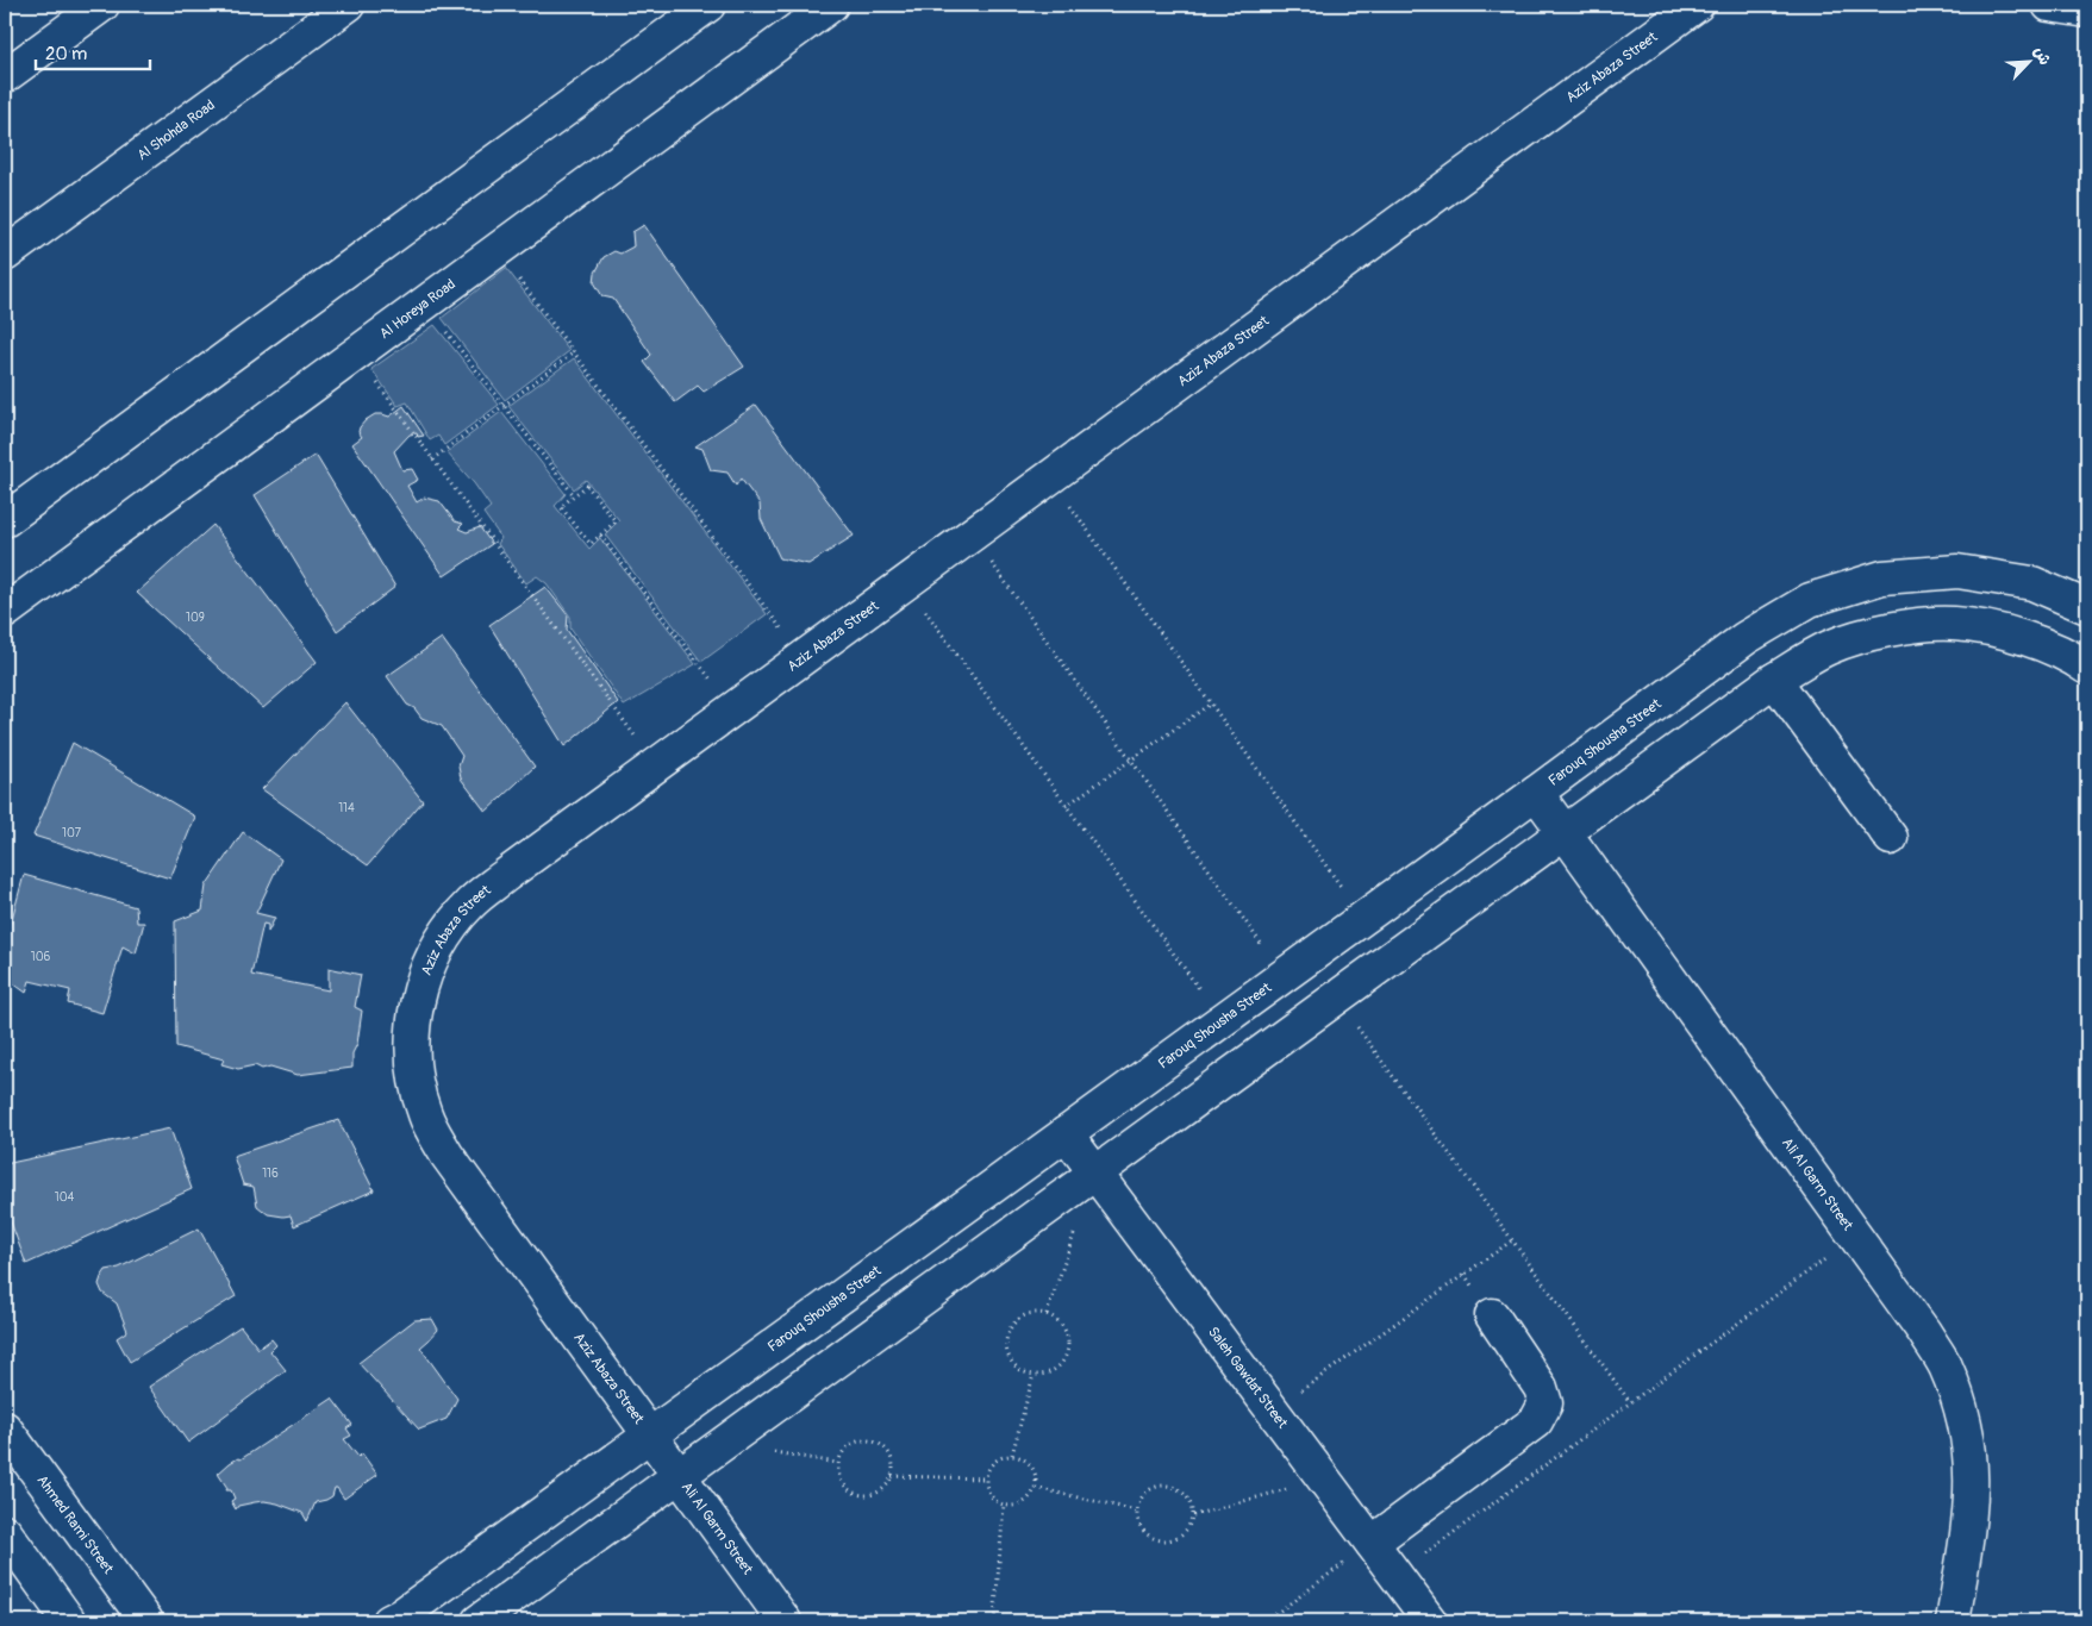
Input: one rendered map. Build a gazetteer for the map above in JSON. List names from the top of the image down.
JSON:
{
  "streets": {
    "street": [
      "Aziz Abaza Street",
      "Al Shohda Road",
      "Al Horeya Road",
      "Farouq Shousha Street",
      "Ali Al Garm Street",
      "Saleh Gawdat Street",
      "Ahmed Rami Street"
    ]
  },
  "crossings": [
    ["Aziz Abaza Street", "Farouq Shousha Street"],
    ["Aziz Abaza Street", "Ali Al Garm Street"],
    ["Farouq Shousha Street", "Ali Al Garm Street"],
    ["Farouq Shousha Street", "Saleh Gawdat Street"]
  ],
  "house_numbers": [
    "109",
    "114",
    "107",
    "106",
    "116",
    "104"
  ],
  "scale_bar": "20 m",
  "north": "top right"
}
